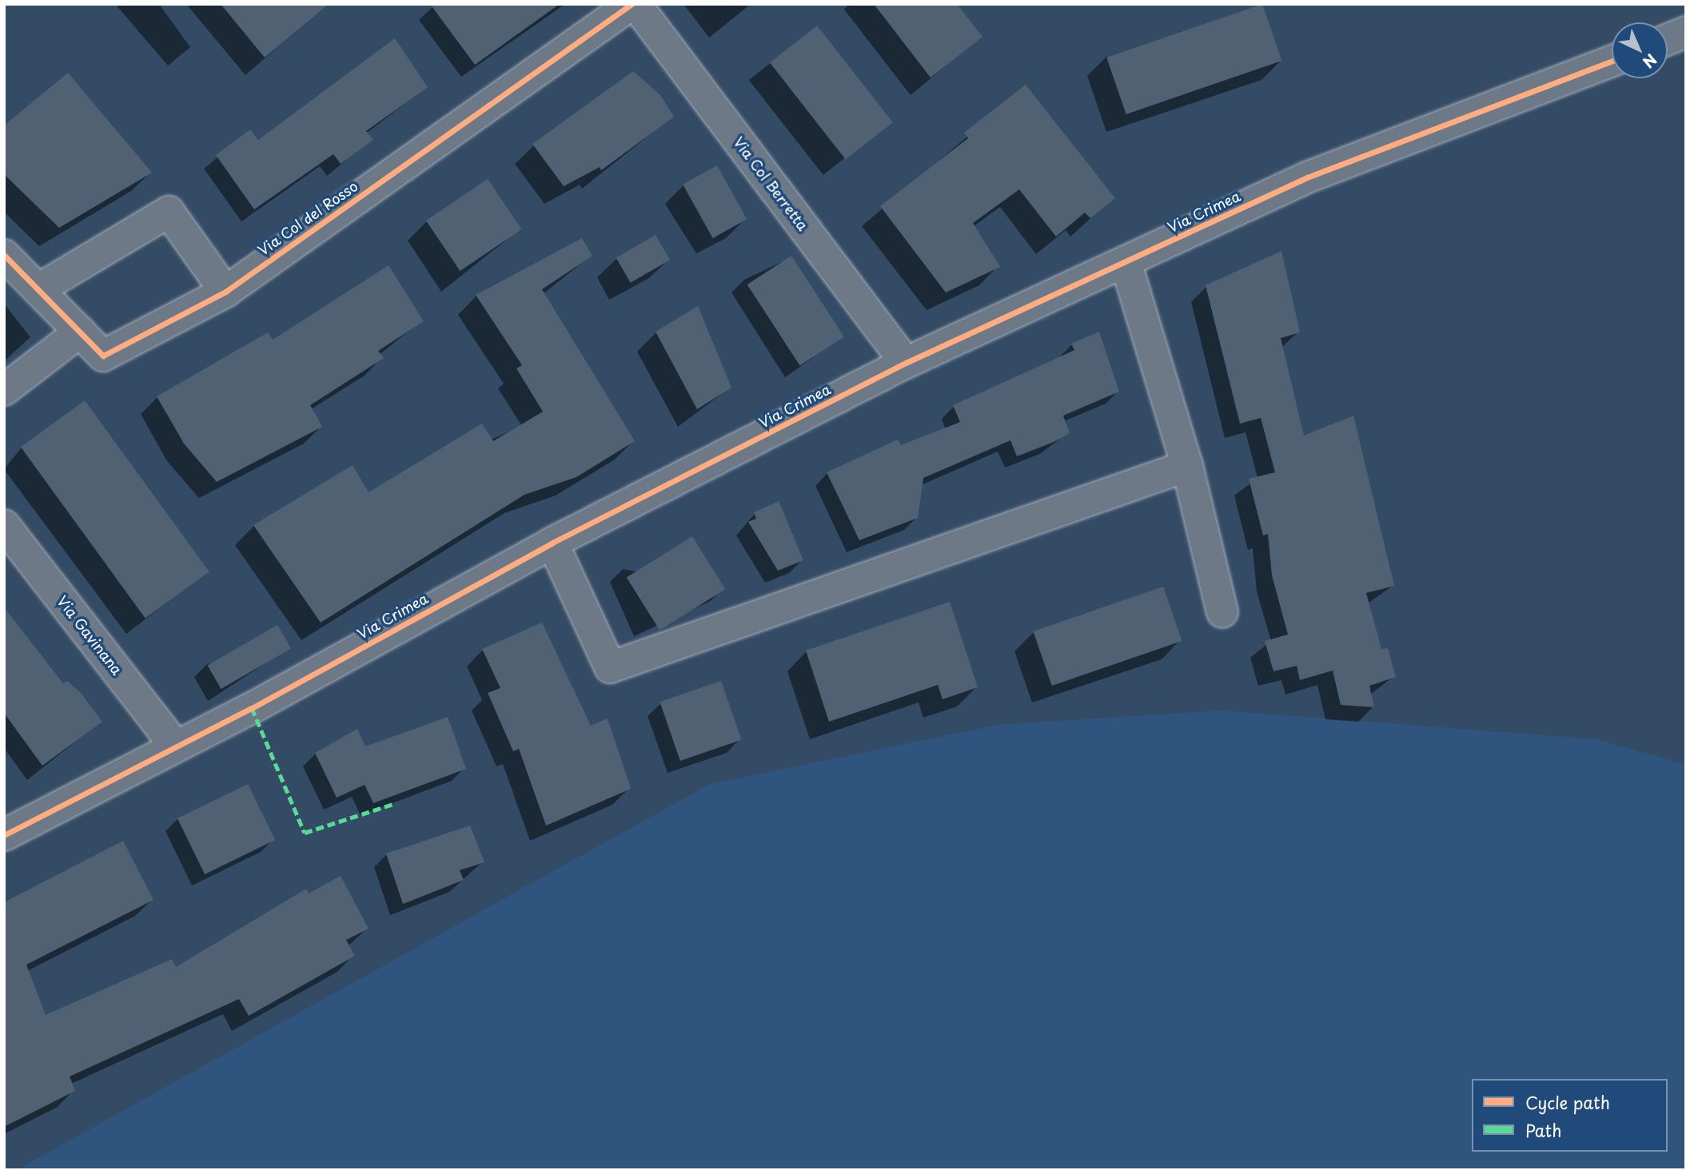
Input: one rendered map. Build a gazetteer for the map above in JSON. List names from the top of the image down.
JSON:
{
  "streets": {
    "street": [
      "Via Col Berretta",
      "Via Crimea",
      "Via Col del Rosso",
      "Via Gavinana"
    ]
  },
  "crossings": [
    ["Via Col Berretta", "Via Crimea"],
    ["Via Col Berretta", "Via Col del Rosso"],
    ["Via Crimea", "Via Gavinana"]
  ],
  "legend": ["Cycle path", "Path"],
  "north": "bottom right"
}
